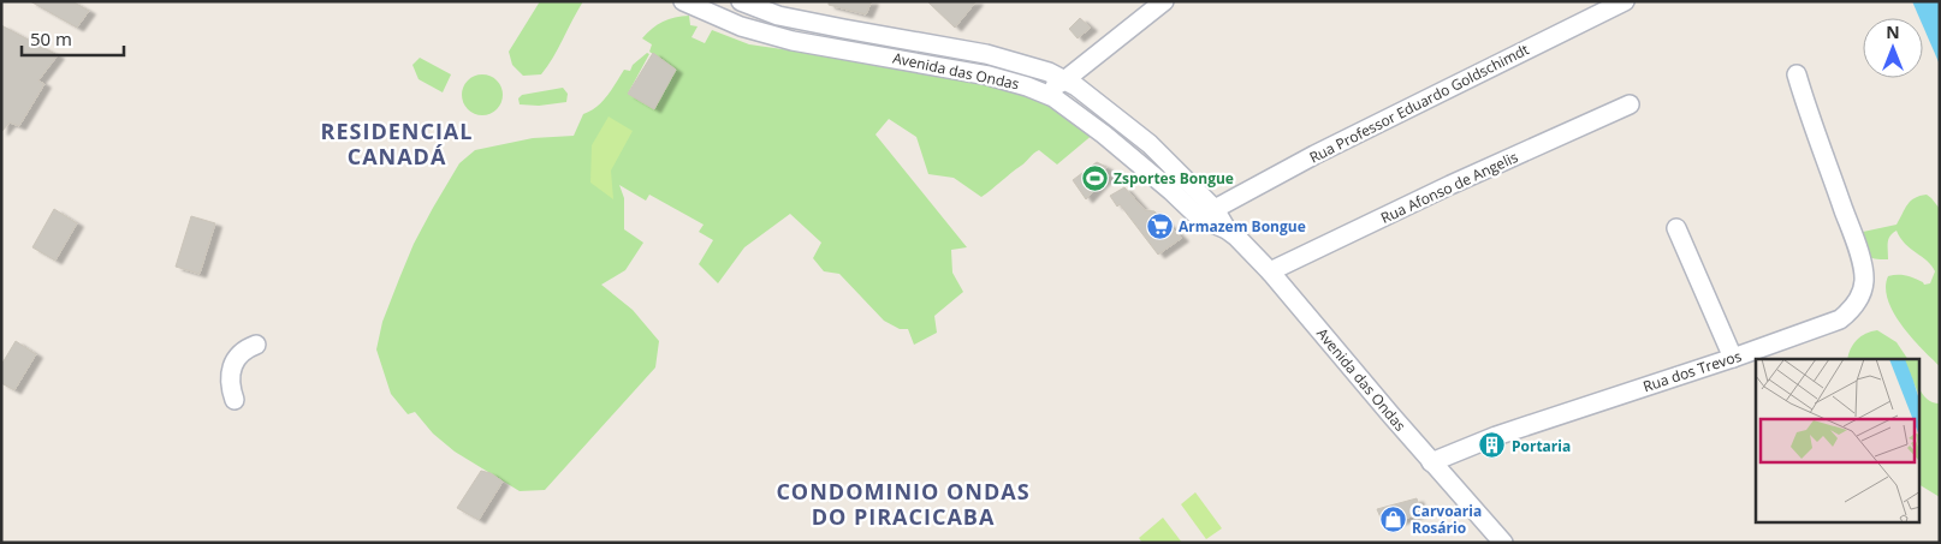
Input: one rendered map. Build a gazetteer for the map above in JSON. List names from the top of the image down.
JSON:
{
  "streets": {
    "street": [
      "Avenida das Ondas",
      "Rua Professor Eduardo Goldschimdt",
      "Rua Afonso de Angelis",
      "Rua dos Trevos"
    ]
  },
  "crossings": [
    ["Avenida das Ondas", "Rua Professor Eduardo Goldschimdt"],
    ["Avenida das Ondas", "Rua Afonso de Angelis"],
    ["Avenida das Ondas", "Rua dos Trevos"]
  ],
  "districts": ["RESIDENCIAL CANADÁ", "CONDOMINIO ONDAS DO PIRACICABA"],
  "places": {
    "sports": ["Zsportes Bongue"],
    "supermarket": ["Armazem Bongue"],
    "building": ["Portaria"],
    "shop": ["Carvoaria Rosário"]
  },
  "scale_bar": "50 m",
  "north": "top"
}
